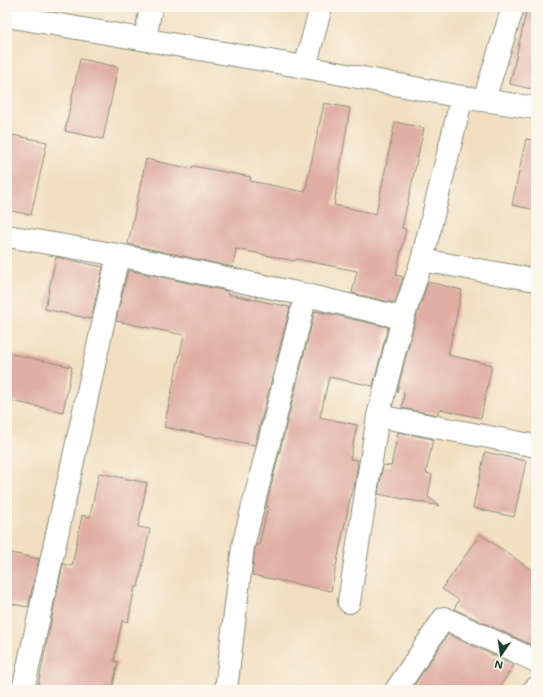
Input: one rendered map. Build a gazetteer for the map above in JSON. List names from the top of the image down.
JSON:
{
  "north": "bottom"
}
